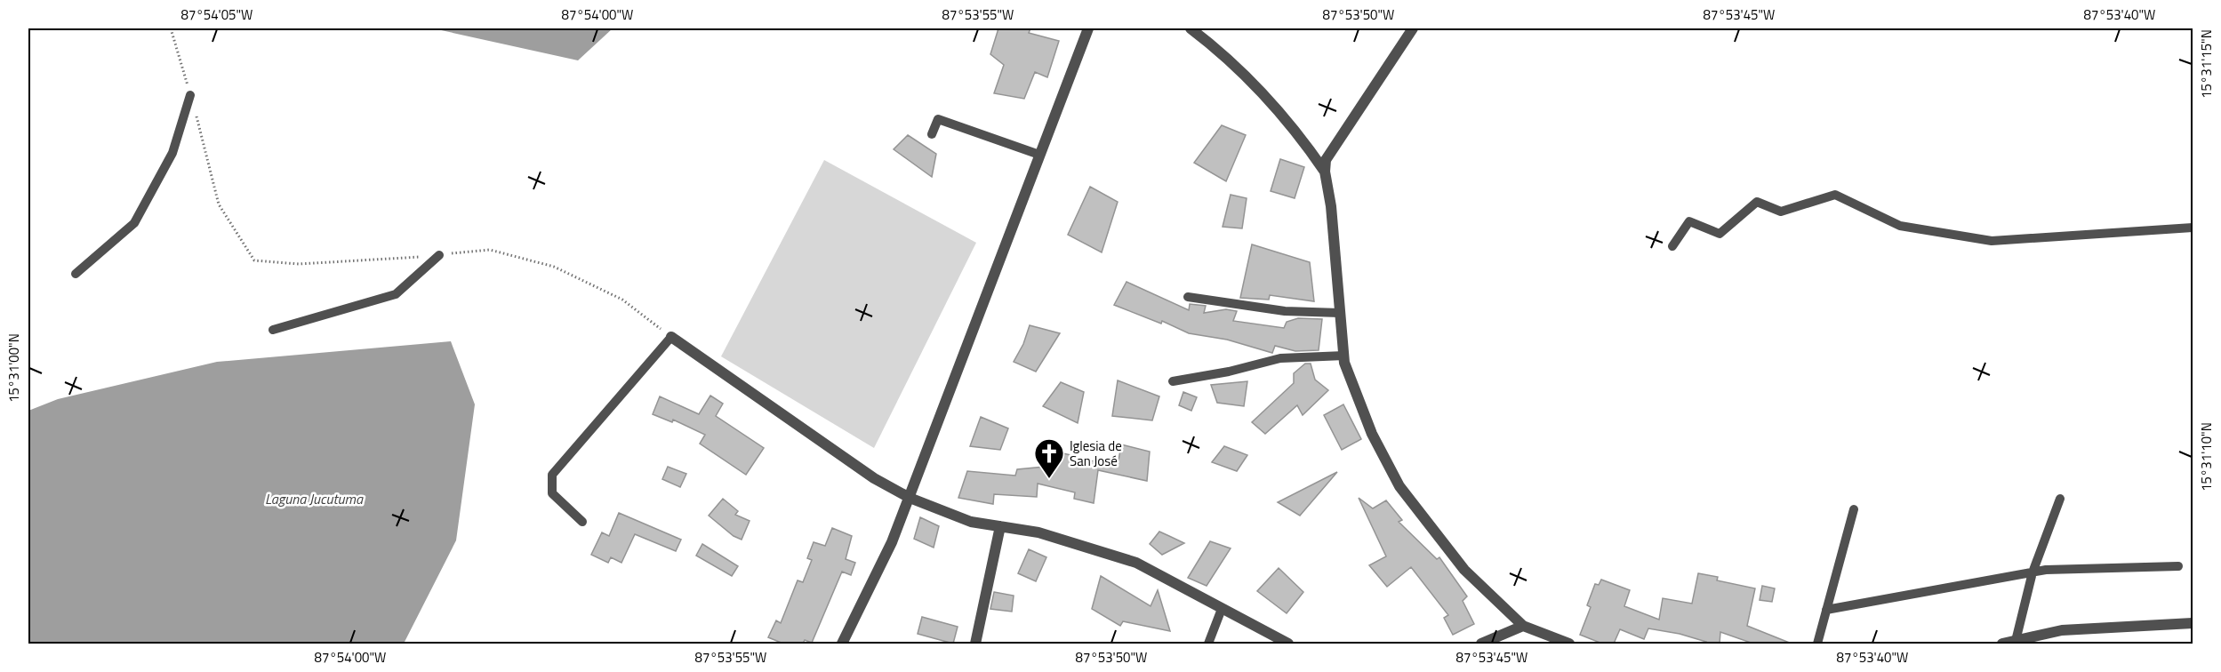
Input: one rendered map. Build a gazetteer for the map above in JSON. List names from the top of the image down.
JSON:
{
  "water": ["Laguna Jucutuma"],
  "places": {
    "church": ["Iglesia de San José"]
  },
  "coordinates": [
    "87°54'05\"W",
    "87°54'00\"W",
    "87°53'55\"W",
    "87°53'50\"W",
    "87°53'45\"W",
    "87°53'40\"W",
    "15°31'15\"N",
    "15°31'00\"N",
    "15°31'10\"N"
  ]
}
